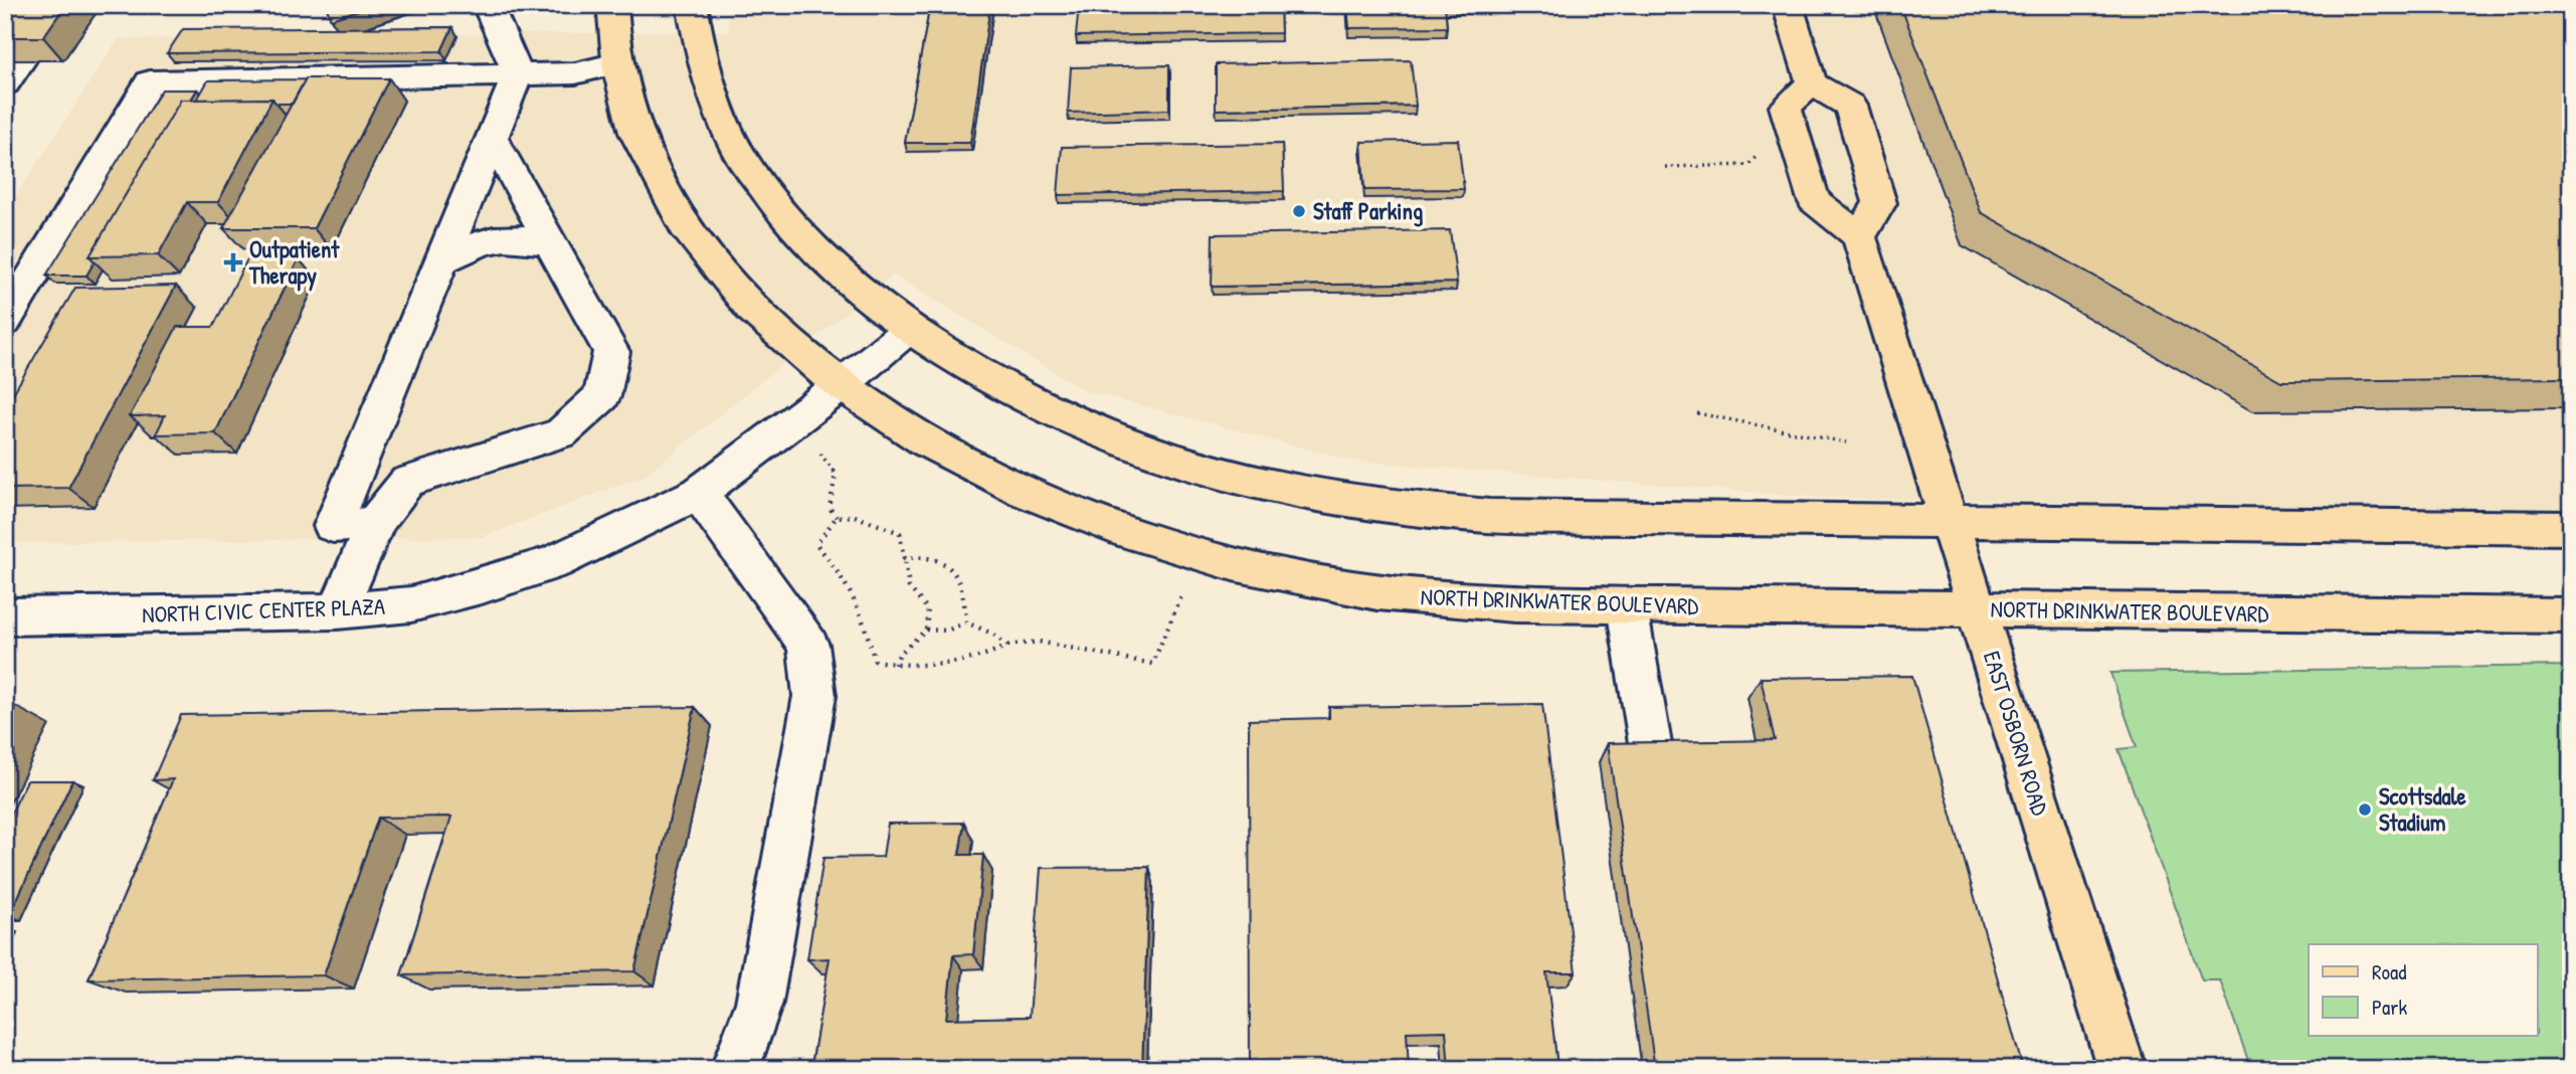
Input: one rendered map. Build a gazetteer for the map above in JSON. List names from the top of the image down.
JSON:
{
  "streets": {
    "main road": ["NORTH DRINKWATER BOULEVARD", "EAST OSBORN ROAD"],
    "street": ["NORTH CIVIC CENTER PLAZA"]
  },
  "crossings": [
    ["NORTH DRINKWATER BOULEVARD", "NORTH CIVIC CENTER PLAZA"],
    ["NORTH DRINKWATER BOULEVARD", "EAST OSBORN ROAD"]
  ],
  "places": {
    "other": ["Staff Parking", "Scottsdale Stadium"],
    "health": ["Outpatient Therapy"]
  },
  "legend": ["Road", "Park"]
}
